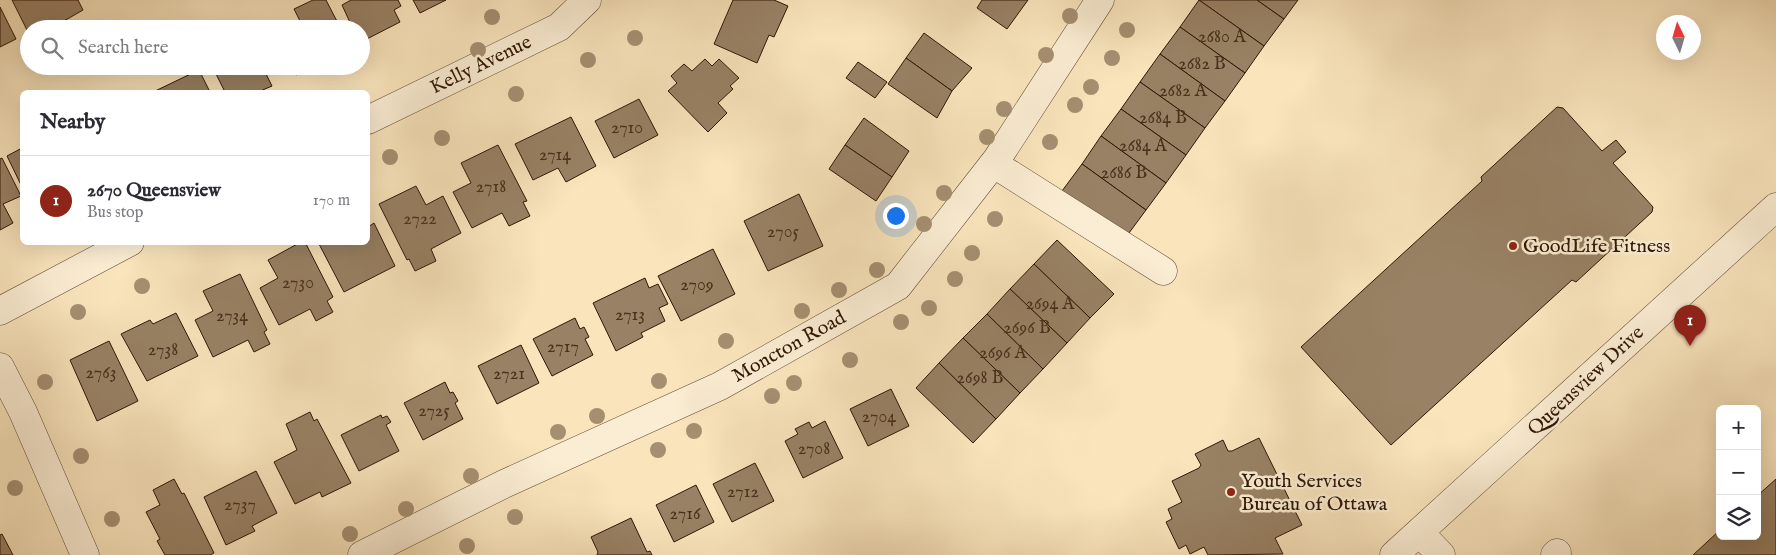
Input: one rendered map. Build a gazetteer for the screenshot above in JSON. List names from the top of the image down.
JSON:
{
  "streets": {
    "street": ["Kelly Avenue", "Moncton Road", "Queensview Drive"]
  },
  "places": ["GoodLife Fitness", "Youth Services Bureau of Ottawa"],
  "house_numbers": [
    "2680 A",
    "2682 B",
    "2682 A",
    "2684 B",
    "2710",
    "2684 A",
    "2714",
    "2686 B",
    "2718",
    "2722",
    "2705",
    "2730",
    "2709",
    "2694 A",
    "2713",
    "2734",
    "2696 B",
    "2717",
    "2738",
    "2696 A",
    "2763",
    "2721",
    "2698 B",
    "2725",
    "2704",
    "2708",
    "2712",
    "2737",
    "2716"
  ],
  "north": "top",
  "page": {
    "search": "Search here",
    "heading": "Nearby",
    "list": [
      {
        "mark": "1",
        "name": "2670 Queensview",
        "note": "Bus stop",
        "value": "170 m"
      }
    ],
    "pins": "1",
    "map_buttons": ["+", "−"]
  }
}
